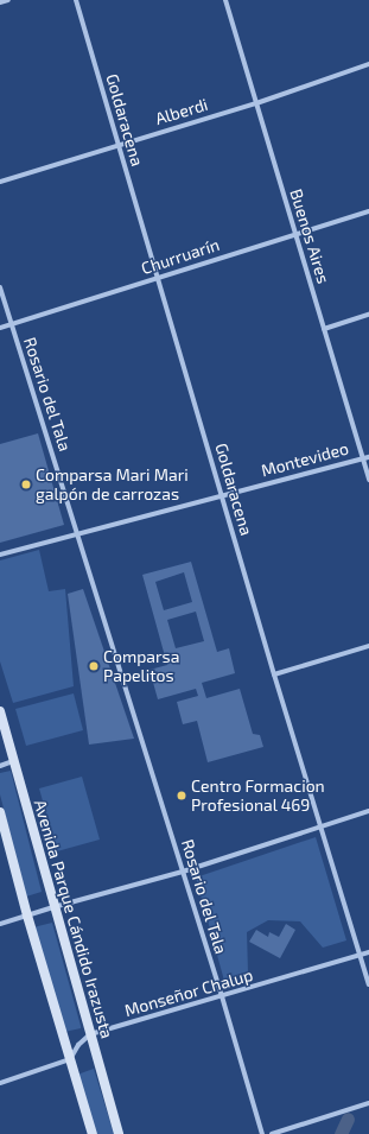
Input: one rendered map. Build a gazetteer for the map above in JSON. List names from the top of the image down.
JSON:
{
  "streets": {
    "main road": ["Avenida Parque Cándido Irazusta"],
    "street": [
      "Alberdi",
      "Goldaracena",
      "Buenos Aires",
      "Churruarín",
      "Rosario del Tala",
      "Montevideo",
      "Monseñor Chalup"
    ]
  },
  "crossings": [
    ["Alberdi", "Goldaracena"],
    ["Alberdi", "Buenos Aires"],
    ["Goldaracena", "Churruarín"],
    ["Goldaracena", "Montevideo"],
    ["Goldaracena", "Monseñor Chalup"],
    ["Buenos Aires", "Churruarín"],
    ["Buenos Aires", "Montevideo"],
    ["Churruarín", "Rosario del Tala"],
    ["Rosario del Tala", "Montevideo"],
    ["Rosario del Tala", "Monseñor Chalup"],
    ["Avenida Parque Cándido Irazusta", "Monseñor Chalup"]
  ],
  "places": ["Comparsa Mari Mari galpón de carrozas", "Comparsa Papelitos", "Centro Formacion Profesional 469"]
}
